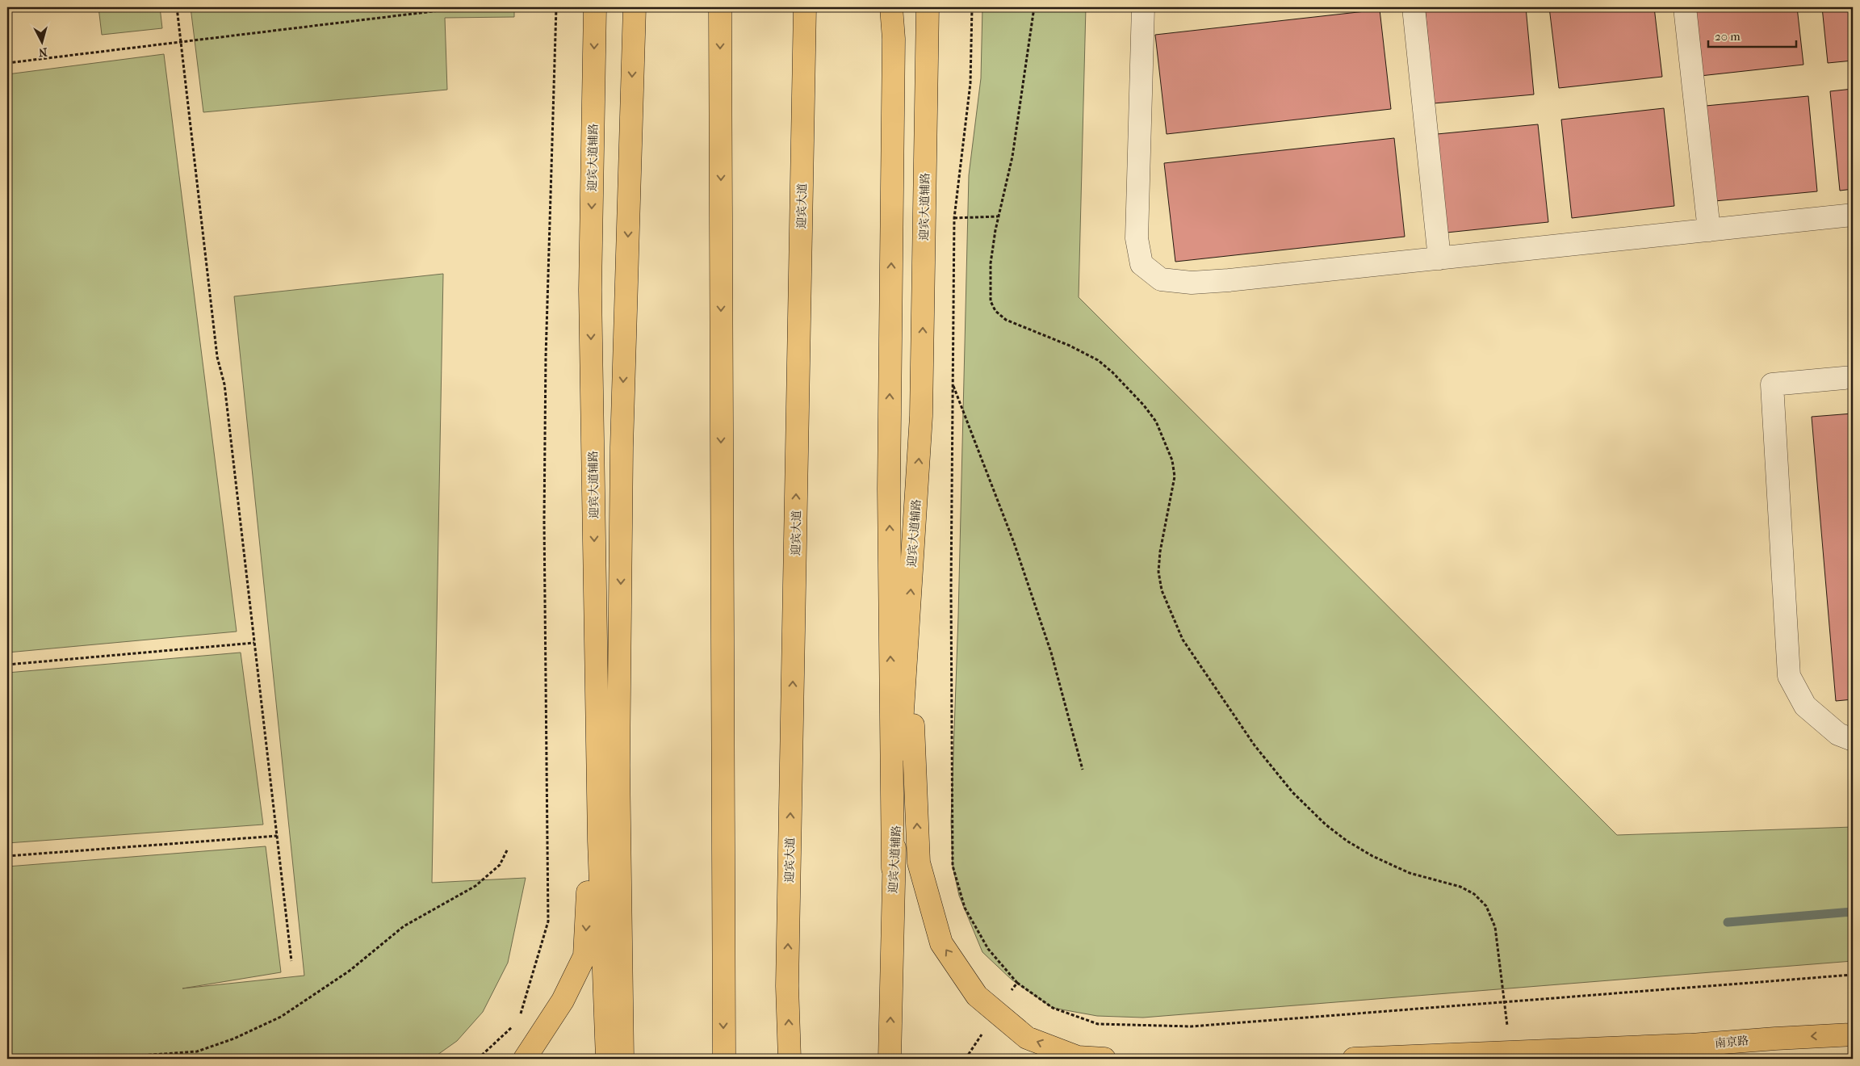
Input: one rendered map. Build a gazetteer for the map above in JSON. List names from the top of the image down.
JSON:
{
  "streets": {
    "main road": ["迎宾大道辅路", "迎宾大道", "南京路"]
  },
  "one_way": ["南京路"],
  "scale_bar": "20 m",
  "north": "bottom"
}
